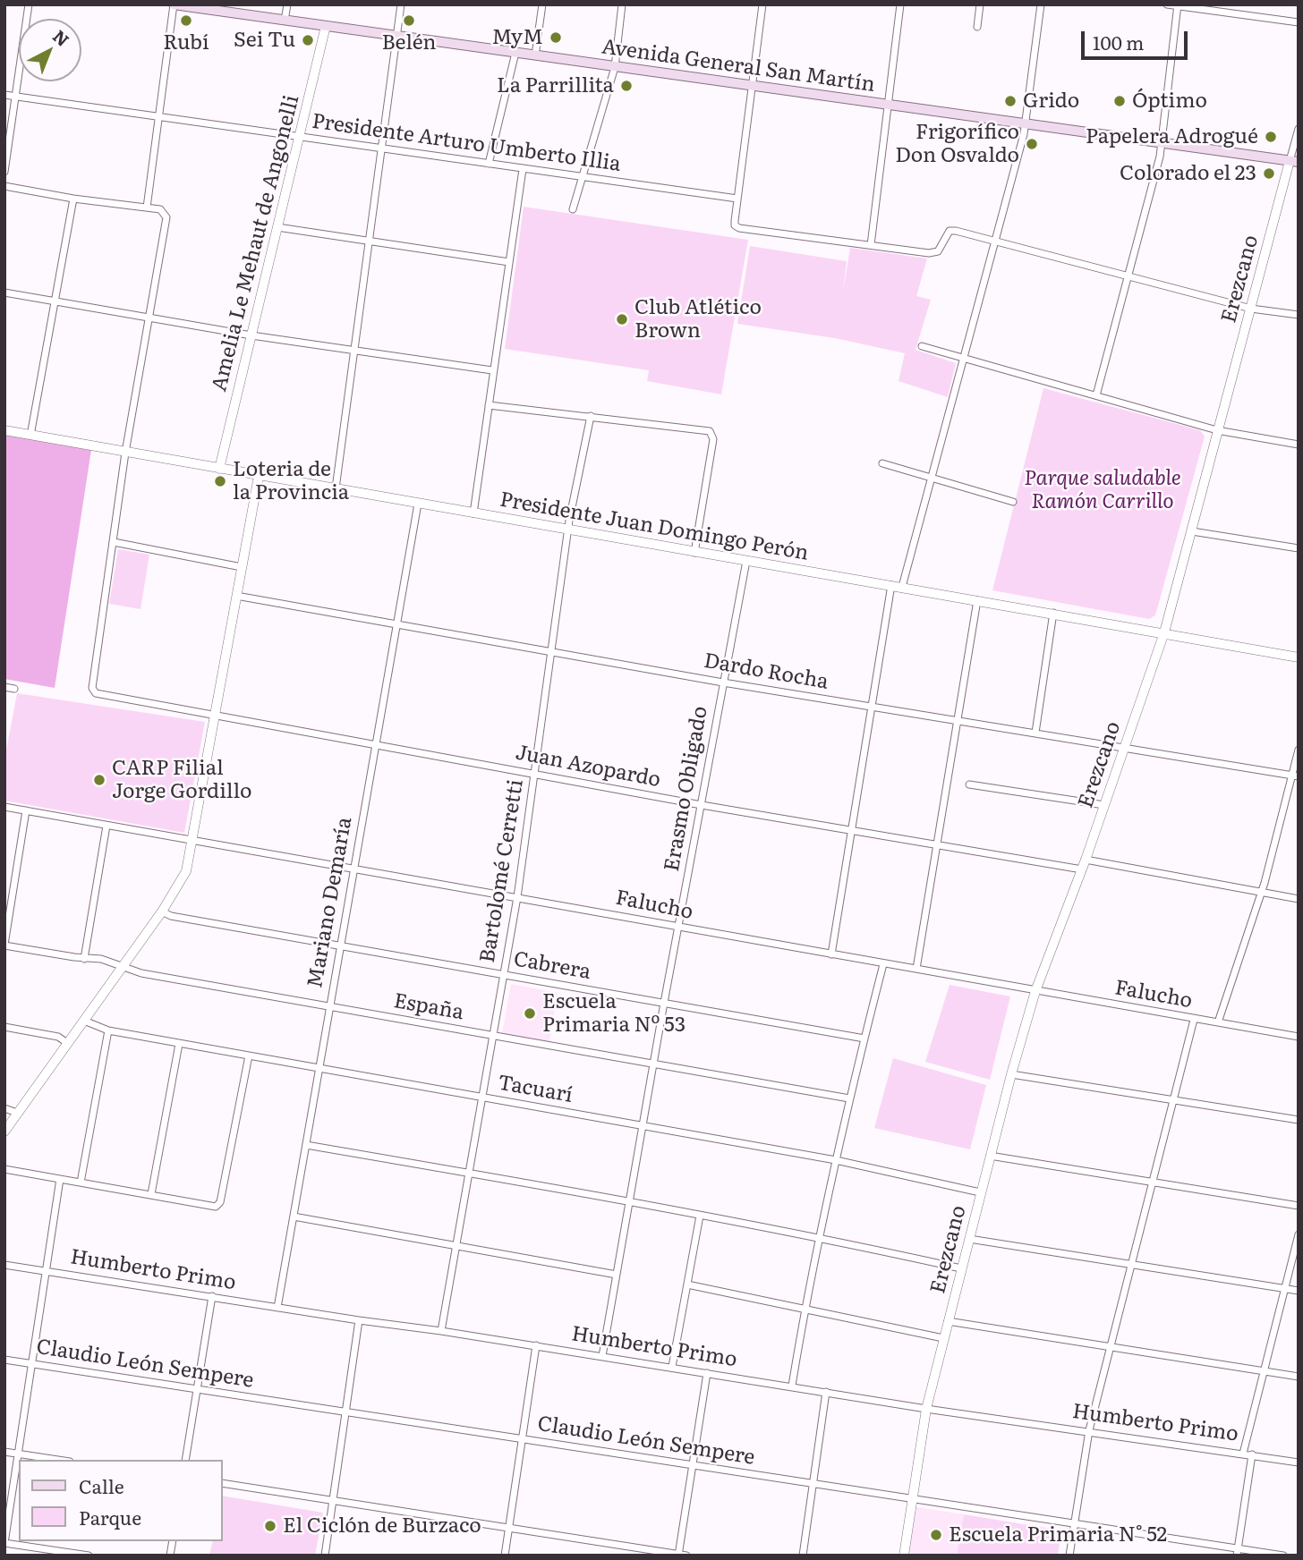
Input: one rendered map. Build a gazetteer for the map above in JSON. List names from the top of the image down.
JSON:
{
  "streets": {
    "main road": ["Avenida General San Martín"],
    "street": [
      "Presidente Arturo Umberto Illia",
      "Amelia Le Mehaut de Angonelli",
      "Erezcano",
      "Presidente Juan Domingo Perón",
      "Dardo Rocha",
      "Juan Azopardo",
      "Erasmo Obligado",
      "Bartolomé Cerretti",
      "Mariano Demaría",
      "Falucho",
      "Cabrera",
      "España",
      "Tacuarí",
      "Humberto Primo",
      "Claudio León Sempere"
    ]
  },
  "crossings": [
    ["Avenida General San Martín", "Amelia Le Mehaut de Angonelli"],
    ["Avenida General San Martín", "Erezcano"],
    ["Presidente Arturo Umberto Illia", "Amelia Le Mehaut de Angonelli"],
    ["Amelia Le Mehaut de Angonelli", "Presidente Juan Domingo Perón"],
    ["Erezcano", "Presidente Juan Domingo Perón"],
    ["Erezcano", "Dardo Rocha"],
    ["Erezcano", "Juan Azopardo"],
    ["Erezcano", "Falucho"],
    ["Erezcano", "Tacuarí"],
    ["Erezcano", "Humberto Primo"],
    ["Erezcano", "Claudio León Sempere"],
    ["Presidente Juan Domingo Perón", "Erasmo Obligado"],
    ["Presidente Juan Domingo Perón", "Bartolomé Cerretti"],
    ["Presidente Juan Domingo Perón", "Mariano Demaría"],
    ["Dardo Rocha", "Erasmo Obligado"],
    ["Dardo Rocha", "Bartolomé Cerretti"],
    ["Dardo Rocha", "Mariano Demaría"],
    ["Juan Azopardo", "Erasmo Obligado"],
    ["Juan Azopardo", "Bartolomé Cerretti"],
    ["Juan Azopardo", "Mariano Demaría"],
    ["Erasmo Obligado", "Falucho"],
    ["Erasmo Obligado", "Cabrera"],
    ["Erasmo Obligado", "España"],
    ["Erasmo Obligado", "Tacuarí"],
    ["Erasmo Obligado", "Humberto Primo"],
    ["Bartolomé Cerretti", "Falucho"],
    ["Bartolomé Cerretti", "Cabrera"],
    ["Bartolomé Cerretti", "España"],
    ["Bartolomé Cerretti", "Tacuarí"],
    ["Bartolomé Cerretti", "Humberto Primo"],
    ["Mariano Demaría", "Falucho"],
    ["Mariano Demaría", "Cabrera"],
    ["Mariano Demaría", "España"],
    ["Mariano Demaría", "Tacuarí"],
    ["Mariano Demaría", "Humberto Primo"]
  ],
  "parks": ["Parque saludable Ramón Carrillo"],
  "places": [
    "Rubí",
    "Belén",
    "MyM",
    "Sei Tu",
    "La Parrillita",
    "Grido",
    "Óptimo",
    "Papelera Adrogué",
    "Frigorífico Don Osvaldo",
    "Colorado el 23",
    "Club Atlético Brown",
    "Loteria de la Provincia",
    "CARP Filial Jorge Gordillo",
    "Escuela Primaria Nº 53",
    "El Ciclón de Burzaco",
    "Escuela Primaria N° 52"
  ],
  "legend": ["Calle", "Parque"],
  "scale_bar": "100 m",
  "north": "top right"
}
